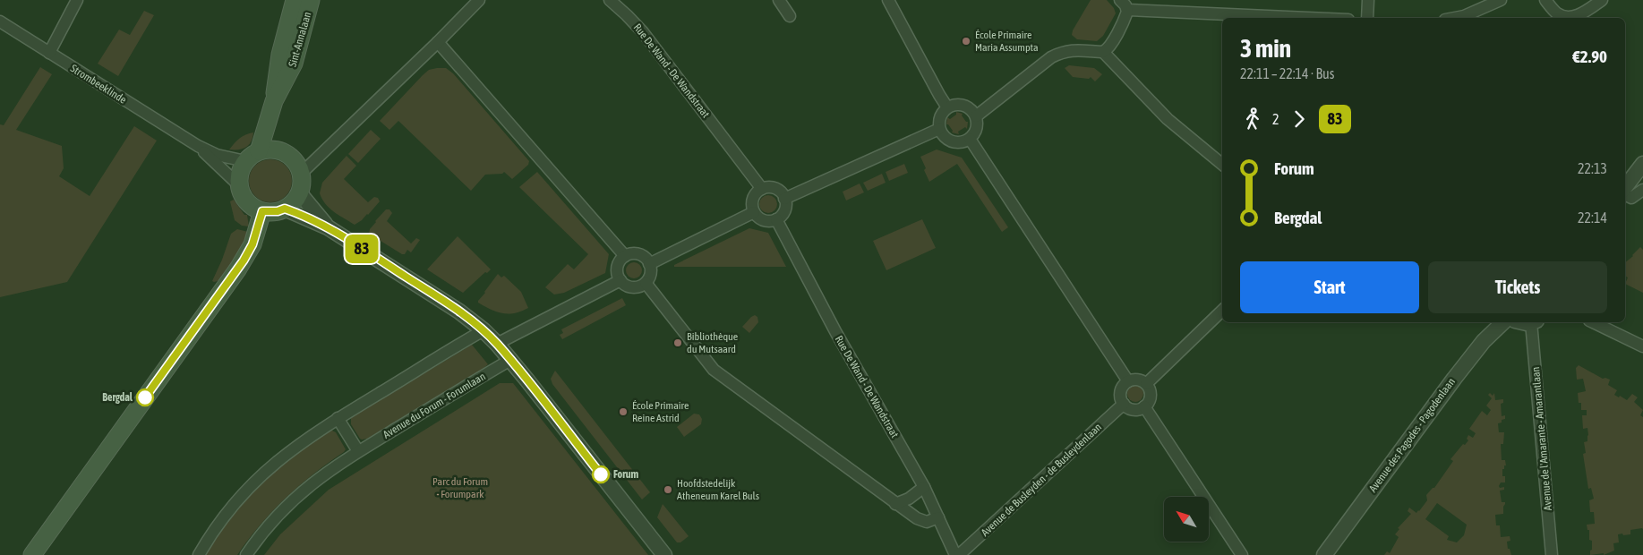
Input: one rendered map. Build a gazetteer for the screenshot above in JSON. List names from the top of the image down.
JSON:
{
  "streets": {
    "main road": ["Sint-Annalaan"],
    "street": [
      "Rue De Wand - De Wandstraat",
      "Strombeeklinde",
      "Avenue du Forum - Forumlaan",
      "Avenue des Pagodes - Pagodenlaan",
      "Avenue de l'Amarante - Amarantlaan",
      "Avenue de Busleyden - de Busleydenlaan"
    ]
  },
  "crossings": [
    ["Sint-Annalaan", "Strombeeklinde"]
  ],
  "parks": ["Parc du Forum - Forumpark"],
  "places": [
    "École Primaire Maria Assumpta",
    "Bibliothèque du Mutsaard",
    "Bergdal",
    "École Primaire Reine Astrid",
    "Forum",
    "Hoofdstedelijk Atheneum Karel Buls"
  ],
  "lines": ["bus line 83"],
  "north": "top left",
  "page": {
    "on_map": "83",
    "heading": ["3 min", "22:11 – 22:14 · Bus", "€2.90"],
    "legs": ["2", "83"],
    "list": [
      {
        "name": "Forum",
        "value": "22:13"
      },
      {
        "name": "Bergdal",
        "value": "22:14"
      }
    ],
    "buttons": ["Start", "Tickets"]
  }
}
